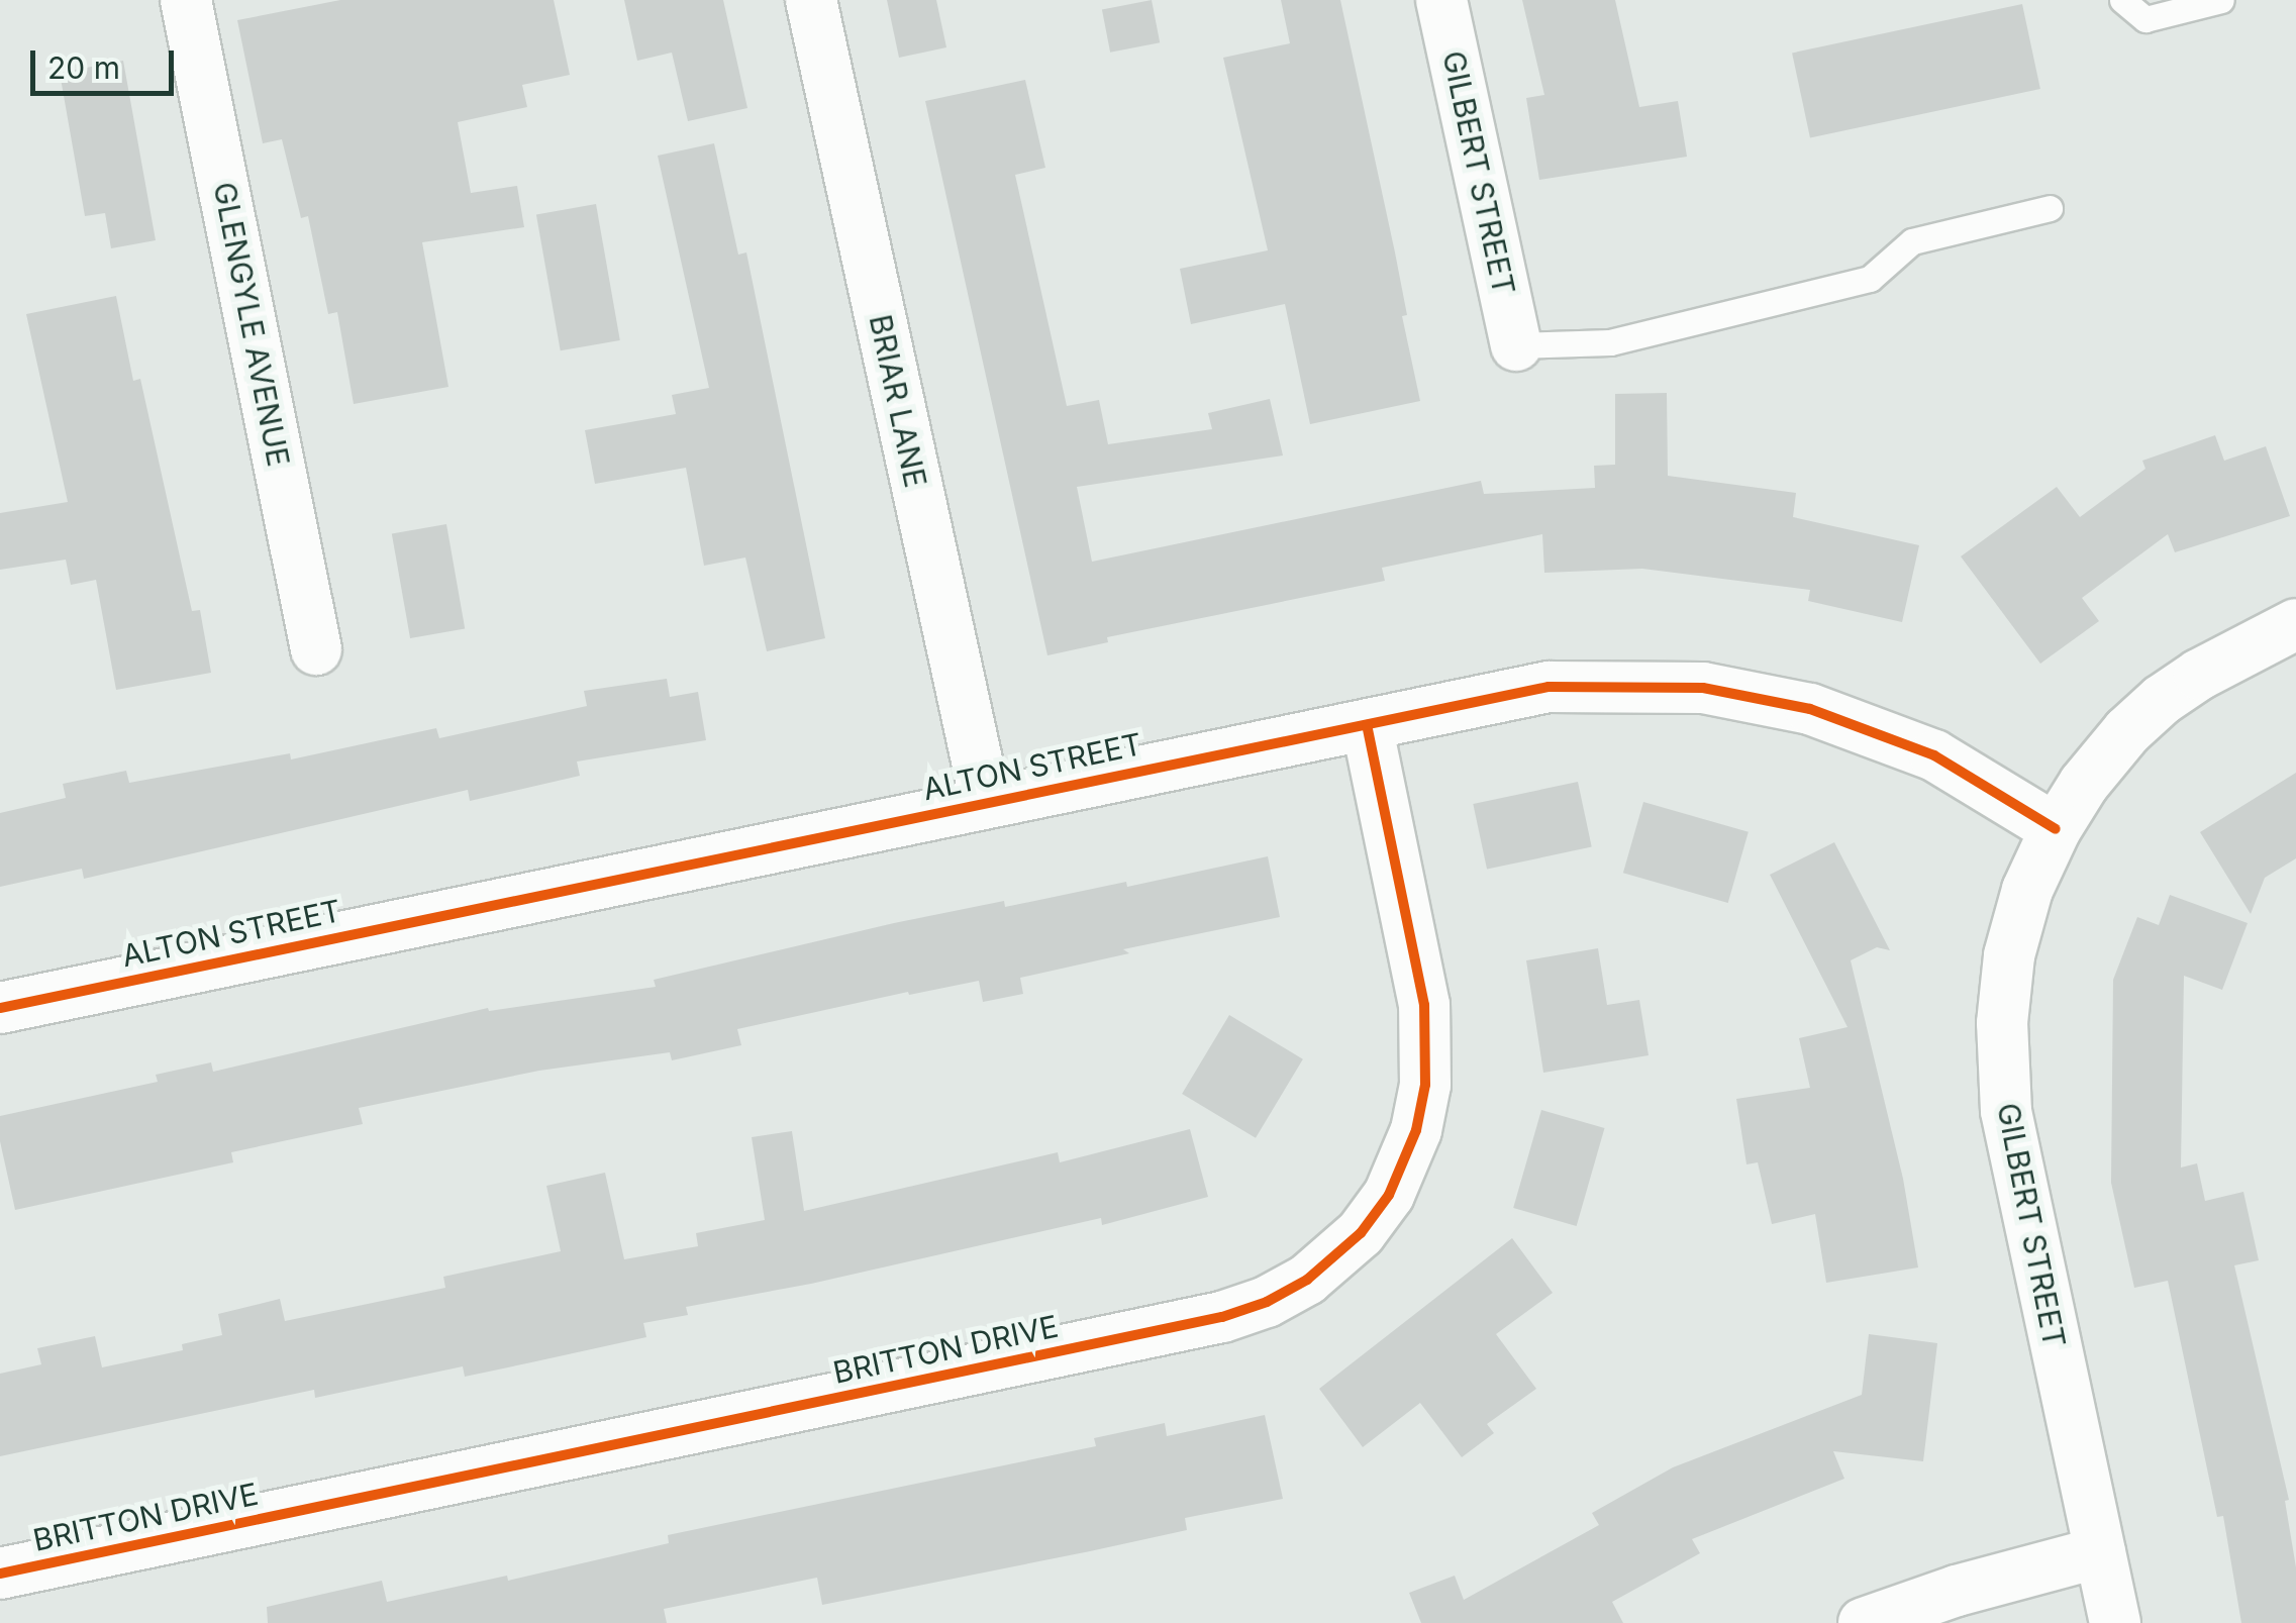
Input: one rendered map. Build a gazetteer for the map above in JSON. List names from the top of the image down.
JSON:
{
  "streets": {
    "street": [
      "GILBERT STREET",
      "GLENGYLE AVENUE",
      "BRIAR LANE",
      "ALTON STREET",
      "BRITTON DRIVE"
    ]
  },
  "crossings": [
    ["GILBERT STREET", "ALTON STREET"],
    ["BRIAR LANE", "ALTON STREET"],
    ["ALTON STREET", "BRITTON DRIVE"]
  ],
  "scale_bar": "20 m"
}
